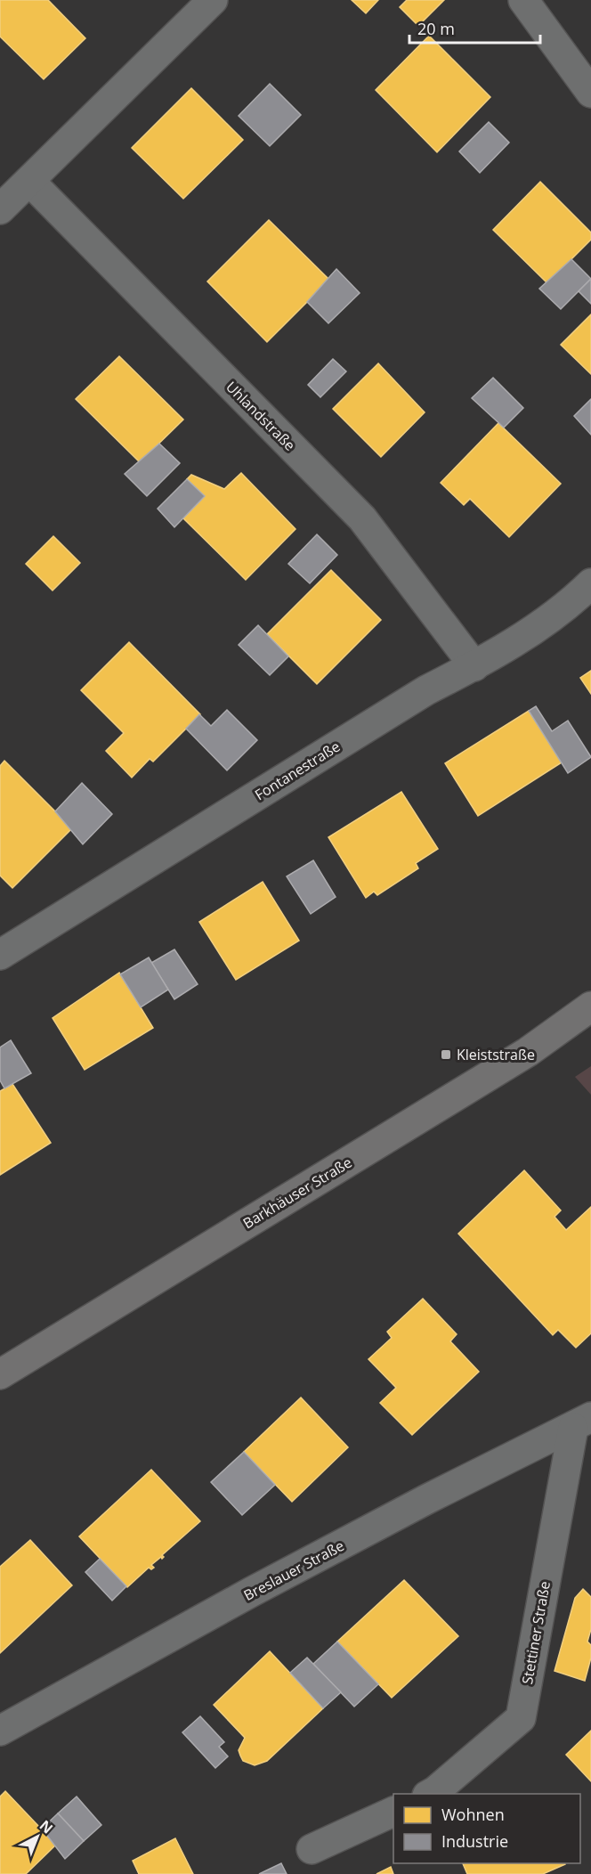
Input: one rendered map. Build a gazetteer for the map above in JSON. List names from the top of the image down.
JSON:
{
  "streets": {
    "street": [
      "Uhlandstraße",
      "Fontanestraße",
      "Barkhäuser Straße",
      "Breslauer Straße",
      "Stettiner Straße"
    ]
  },
  "crossings": [
    ["Uhlandstraße", "Fontanestraße"],
    ["Breslauer Straße", "Stettiner Straße"]
  ],
  "places": {
    "transit": ["Kleiststraße"]
  },
  "legend": ["Wohnen", "Industrie"],
  "scale_bar": "20 m",
  "north": "top right"
}
